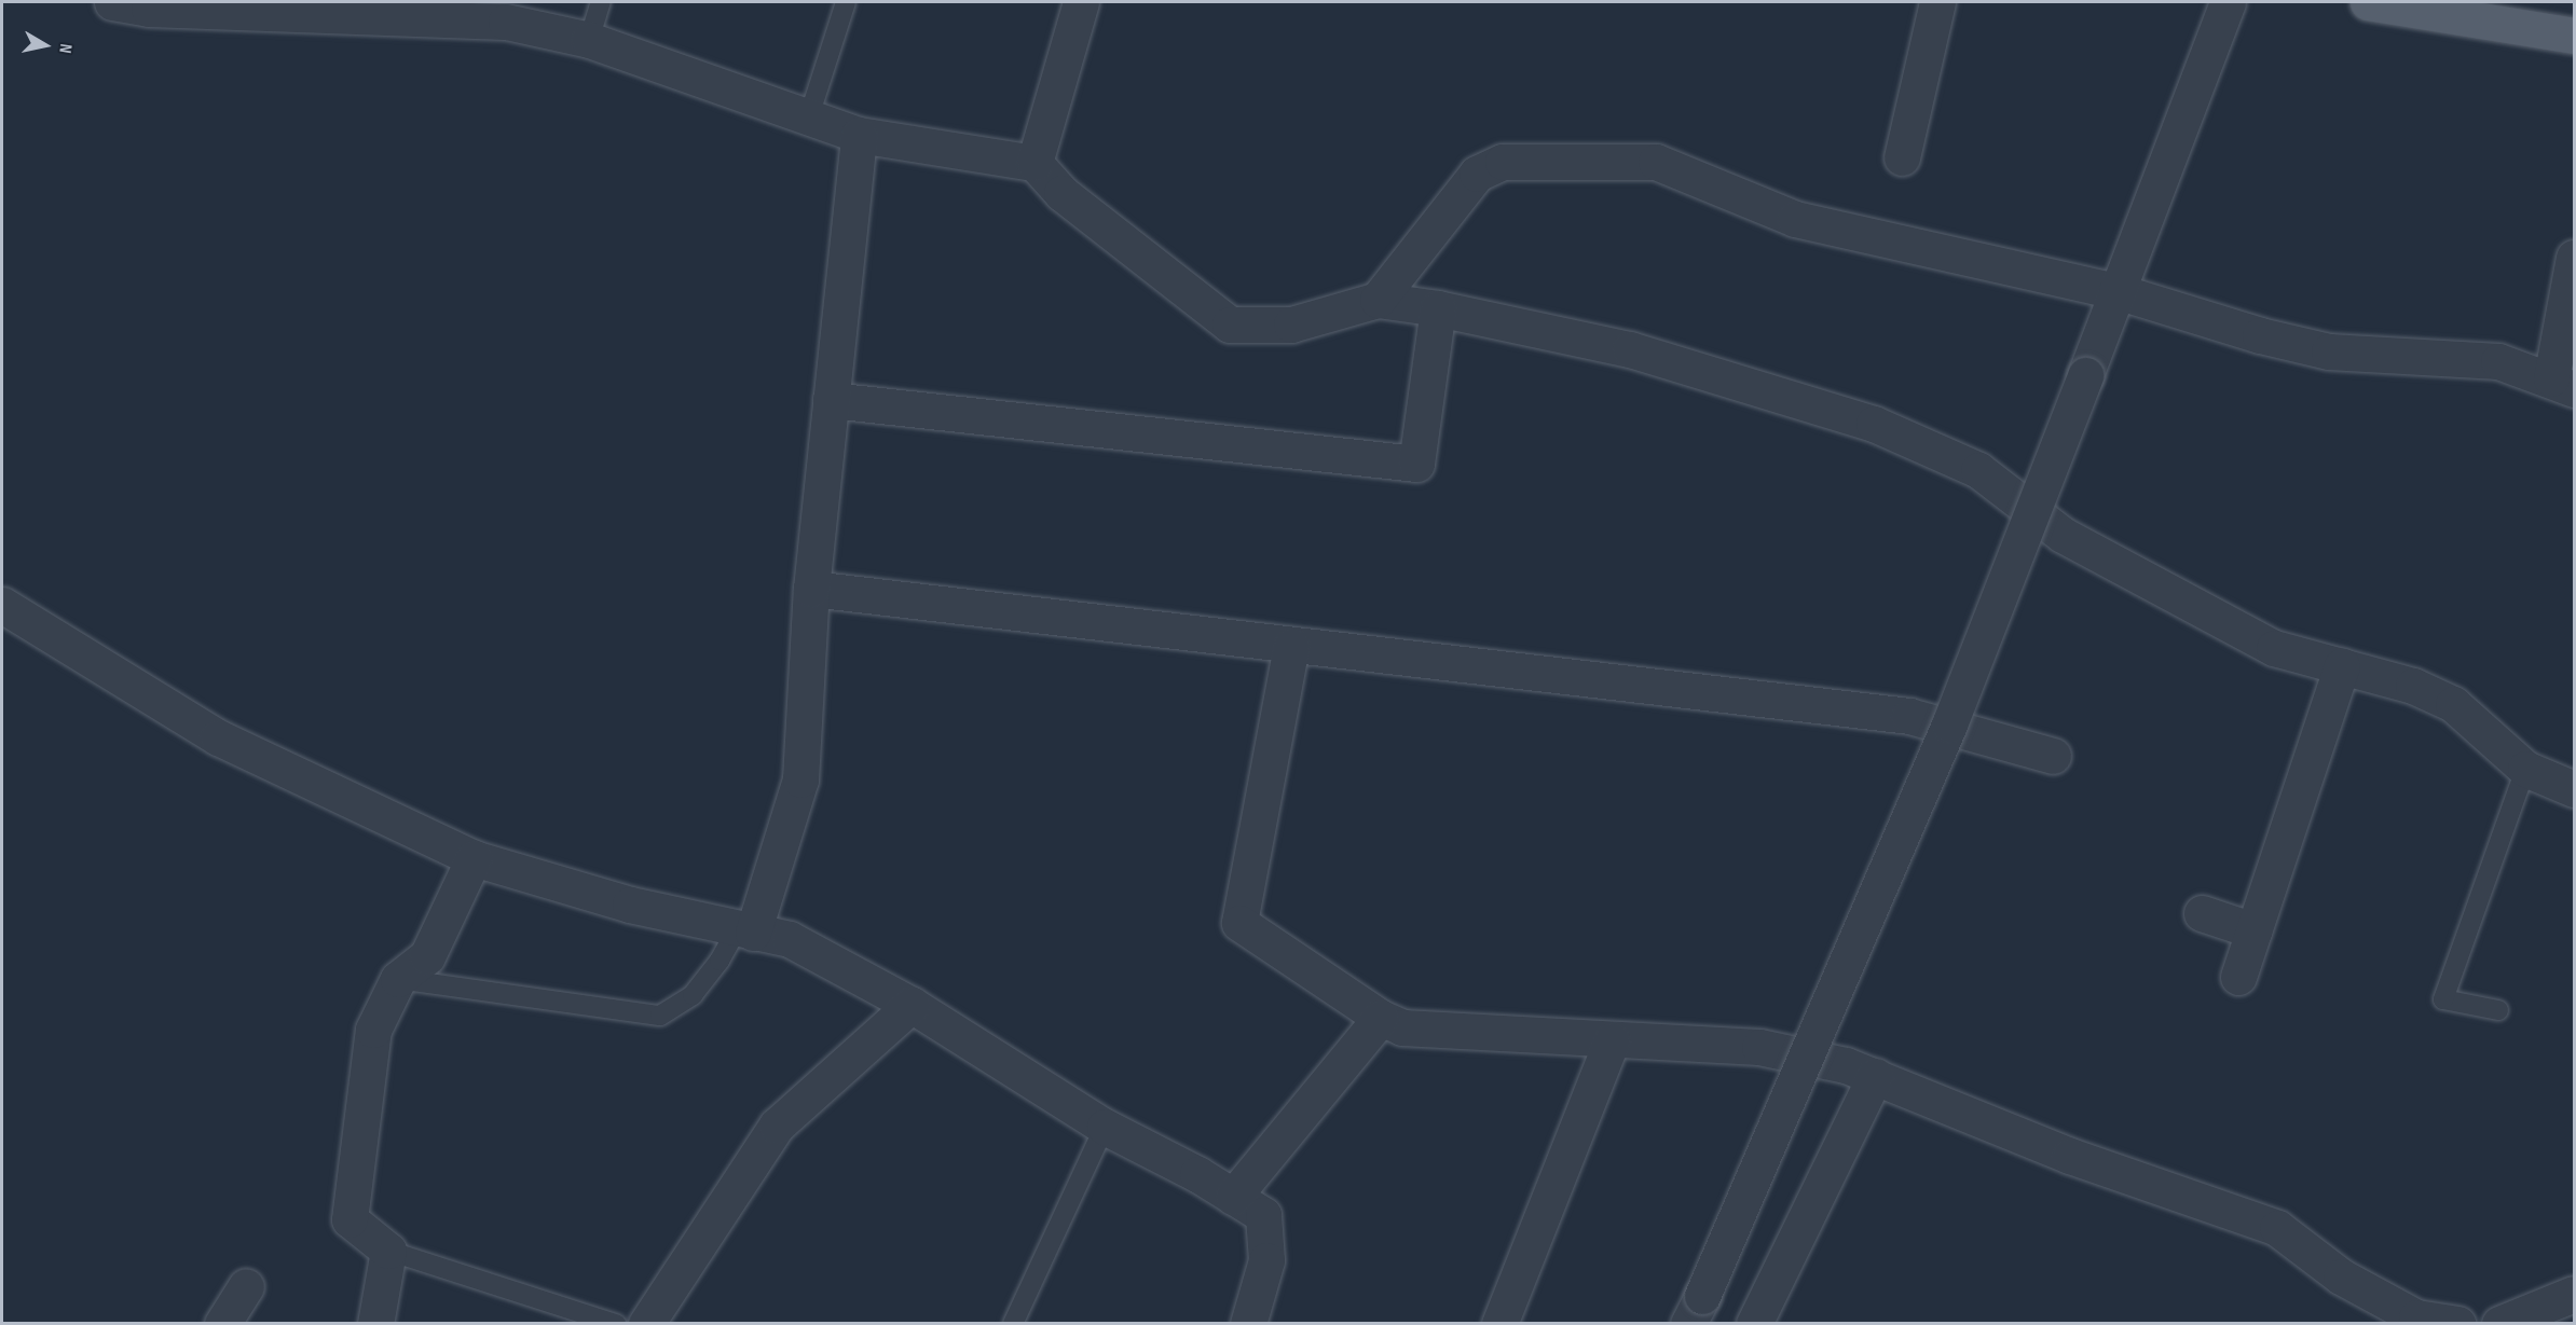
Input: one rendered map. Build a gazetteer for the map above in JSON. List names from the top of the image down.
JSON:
{
  "north": "right"
}
